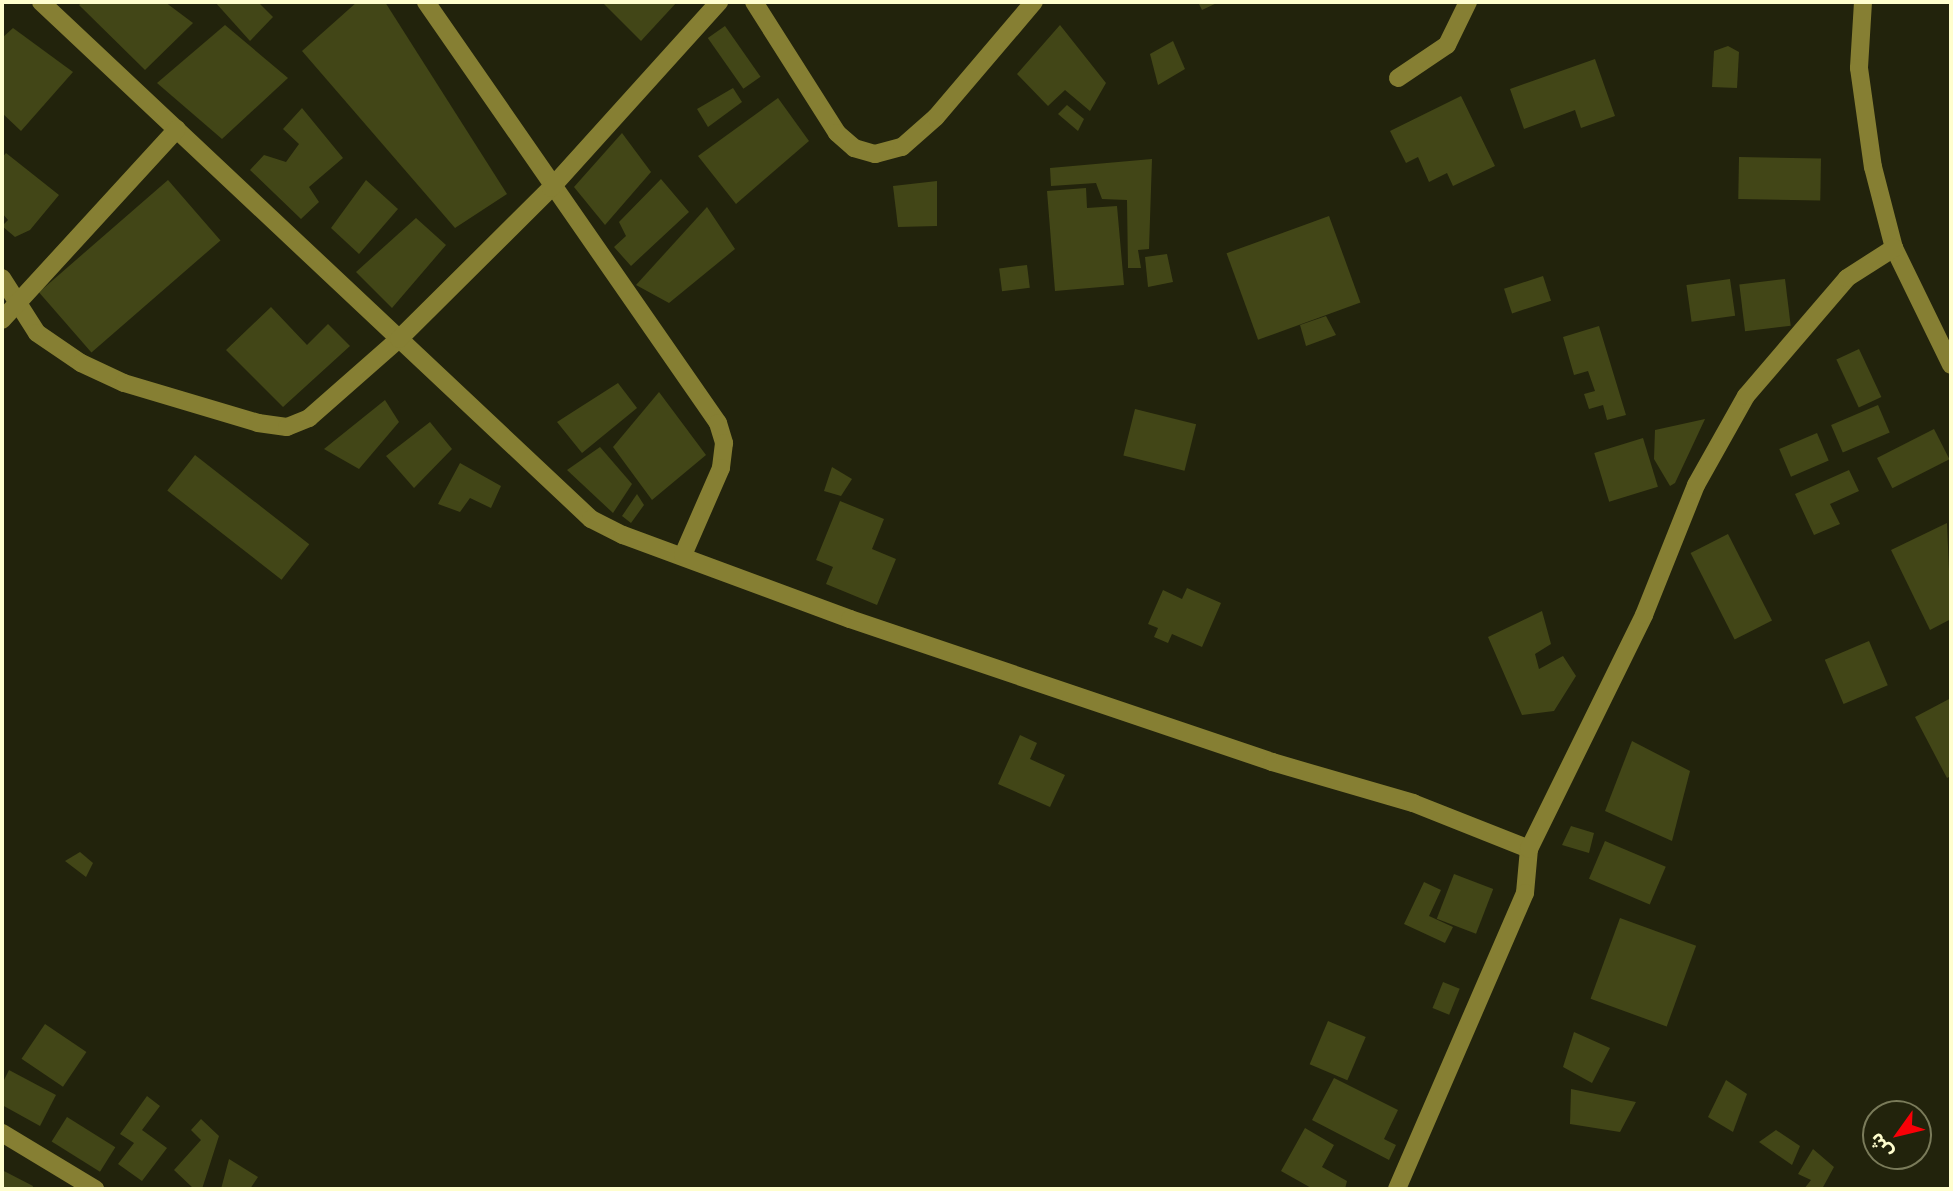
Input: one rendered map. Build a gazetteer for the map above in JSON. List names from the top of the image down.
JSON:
{
  "north": "bottom left"
}
